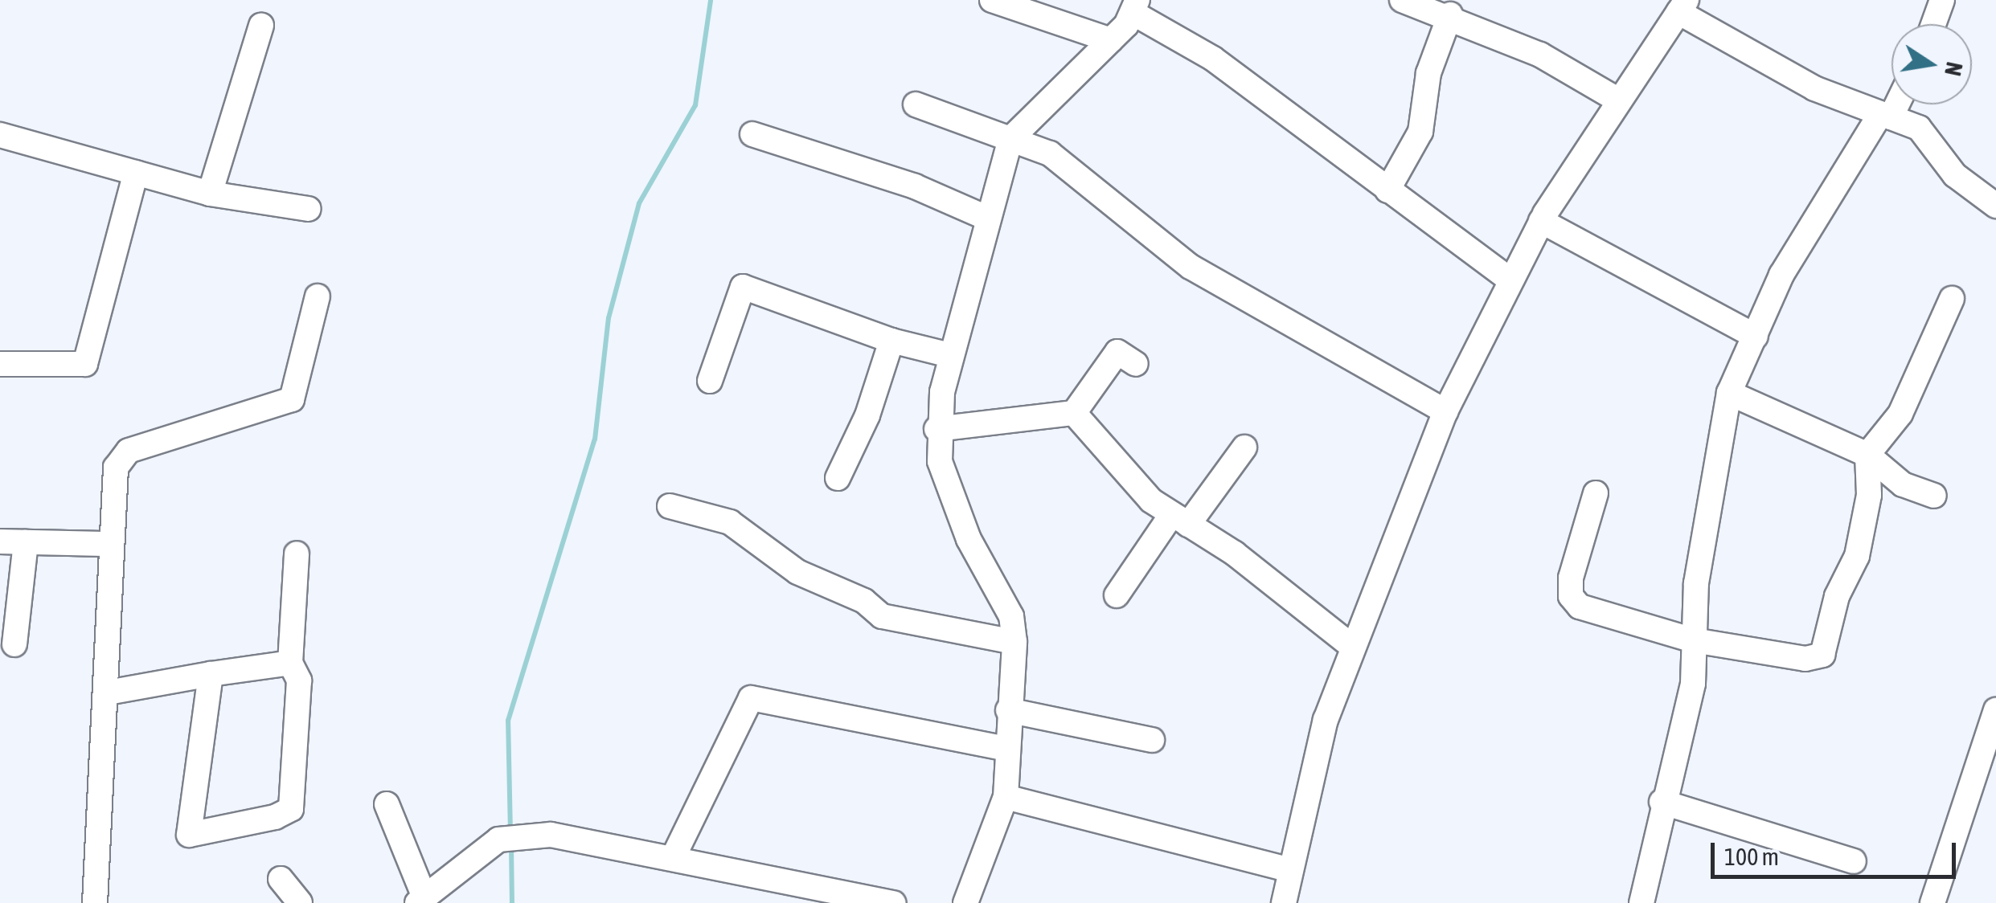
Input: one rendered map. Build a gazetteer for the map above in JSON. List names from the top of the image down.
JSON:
{
  "scale_bar": "100 m",
  "north": "right"
}
